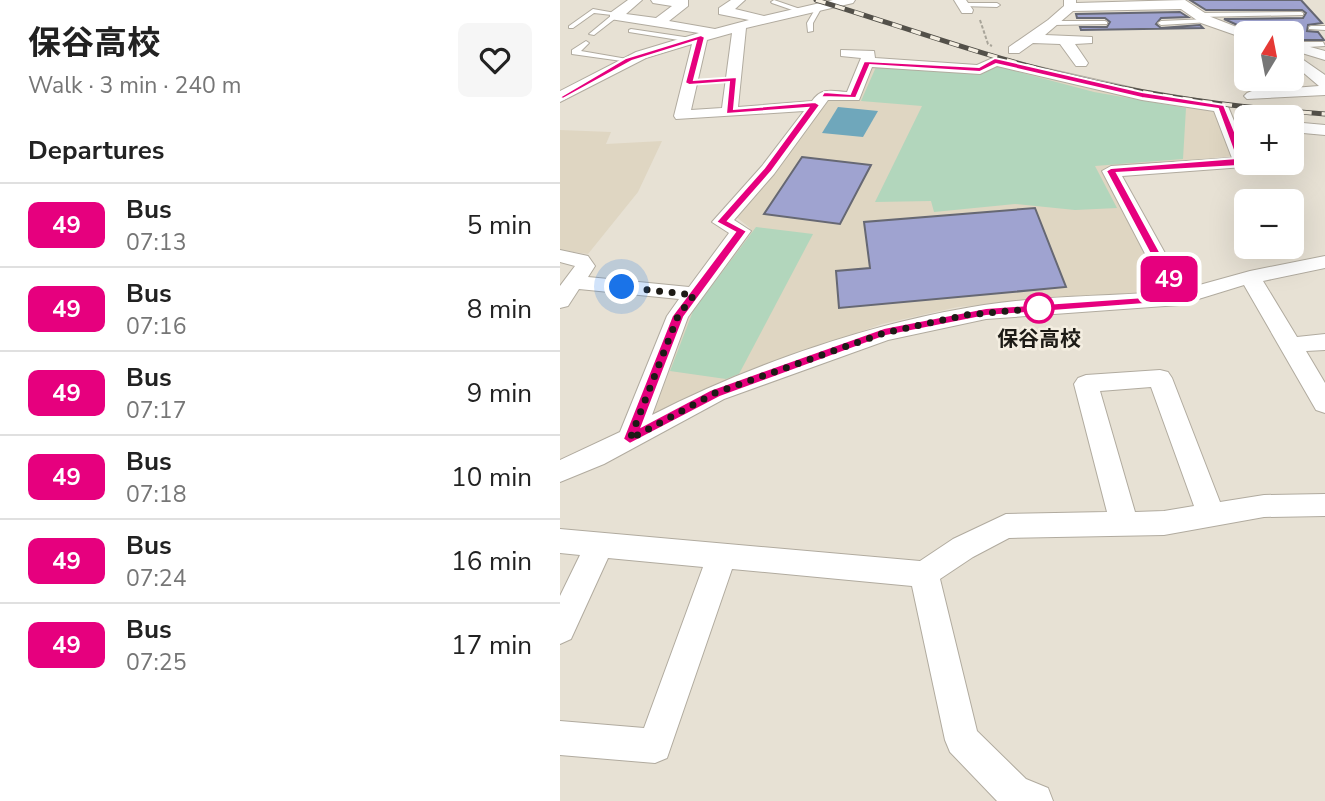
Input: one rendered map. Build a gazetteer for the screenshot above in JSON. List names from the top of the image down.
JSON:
{
  "places": ["保谷高校"],
  "lines": ["bus line 49"],
  "north": "top",
  "page": {
    "heading": [
      ["保谷高校", "Walk · 3 min · 240 m"],
      "Departures"
    ],
    "on_map": "49",
    "map_buttons": ["+", "−"],
    "list": [
      {
        "mark": "49",
        "name": "Bus",
        "note": "07:13",
        "value": "5 min"
      },
      {
        "mark": "49",
        "name": "Bus",
        "note": "07:16",
        "value": "8 min"
      },
      {
        "mark": "49",
        "name": "Bus",
        "note": "07:17",
        "value": "9 min"
      },
      {
        "mark": "49",
        "name": "Bus",
        "note": "07:18",
        "value": "10 min"
      },
      {
        "mark": "49",
        "name": "Bus",
        "note": "07:24",
        "value": "16 min"
      },
      {
        "mark": "49",
        "name": "Bus",
        "note": "07:25",
        "value": "17 min"
      }
    ]
  }
}
